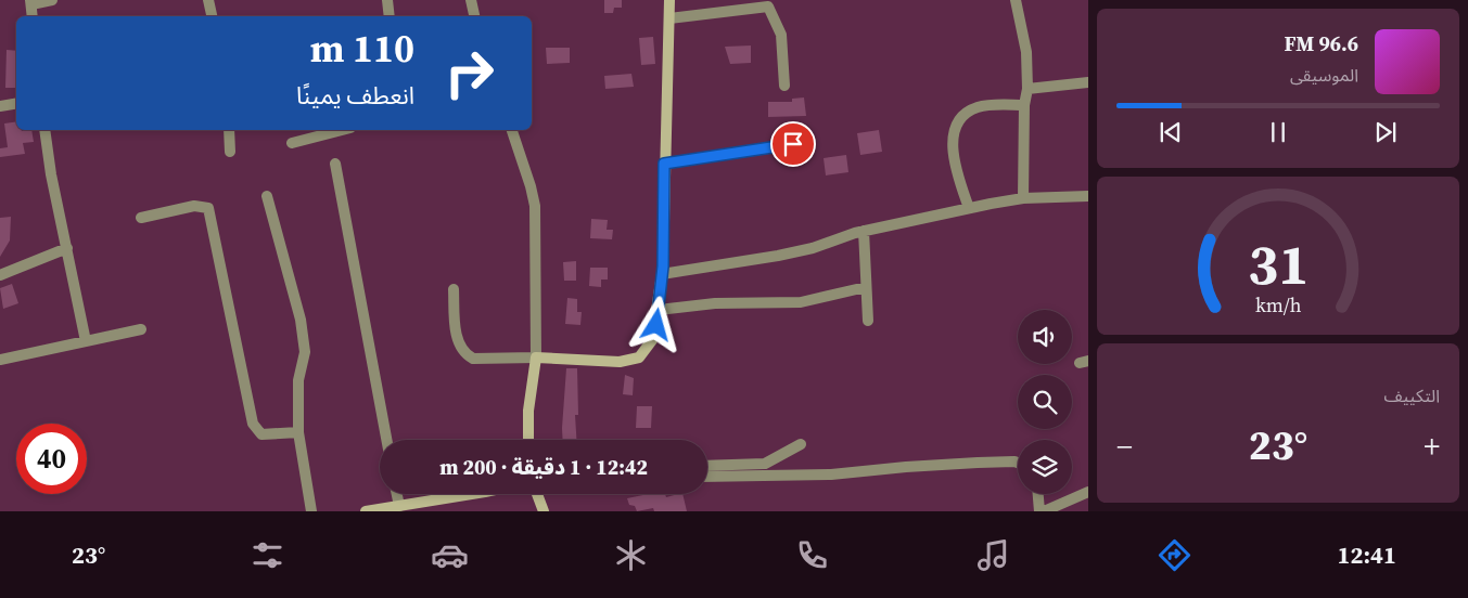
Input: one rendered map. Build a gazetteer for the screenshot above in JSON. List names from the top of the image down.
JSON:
{
  "page": {
    "turn": ["110 m", "انعطف يمينًا"],
    "song": ["96.6 FM", "الموسيقى"],
    "tile": "التكييف",
    "heat": ["−", "23°", "+"],
    "limit": "40",
    "trip": "12:42 · 1 دقيقة · 200 m",
    "tabs": ["12:41", "23°"],
    "gauge": ["31", "km/h"]
  }
}
